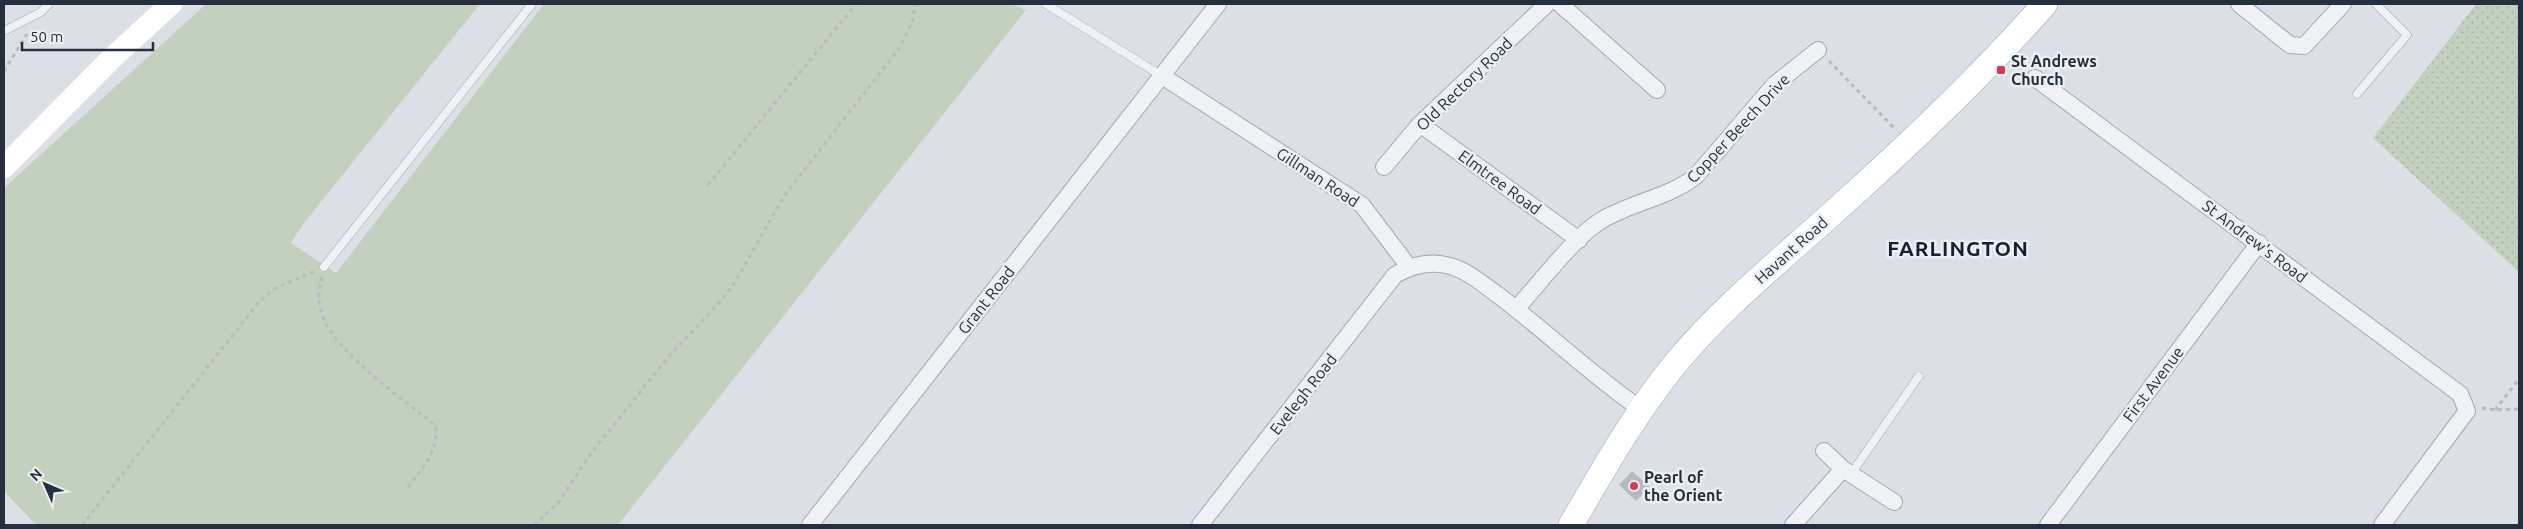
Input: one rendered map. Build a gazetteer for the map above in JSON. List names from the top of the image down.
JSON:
{
  "streets": {
    "main road": ["Havant Road"],
    "street": [
      "Old Rectory Road",
      "Copper Beech Drive",
      "Gillman Road",
      "Elmtree Road",
      "St Andrew's Road",
      "Grant Road",
      "First Avenue",
      "Evelegh Road"
    ]
  },
  "crossings": [
    ["Old Rectory Road", "Elmtree Road"],
    ["Copper Beech Drive", "Elmtree Road"],
    ["Gillman Road", "Grant Road"],
    ["Gillman Road", "Evelegh Road"],
    ["St Andrew's Road", "First Avenue"]
  ],
  "districts": ["FARLINGTON"],
  "places": {
    "transit": ["St Andrews Church"],
    "other": ["Pearl of the Orient"]
  },
  "scale_bar": "50 m",
  "north": "top left"
}
